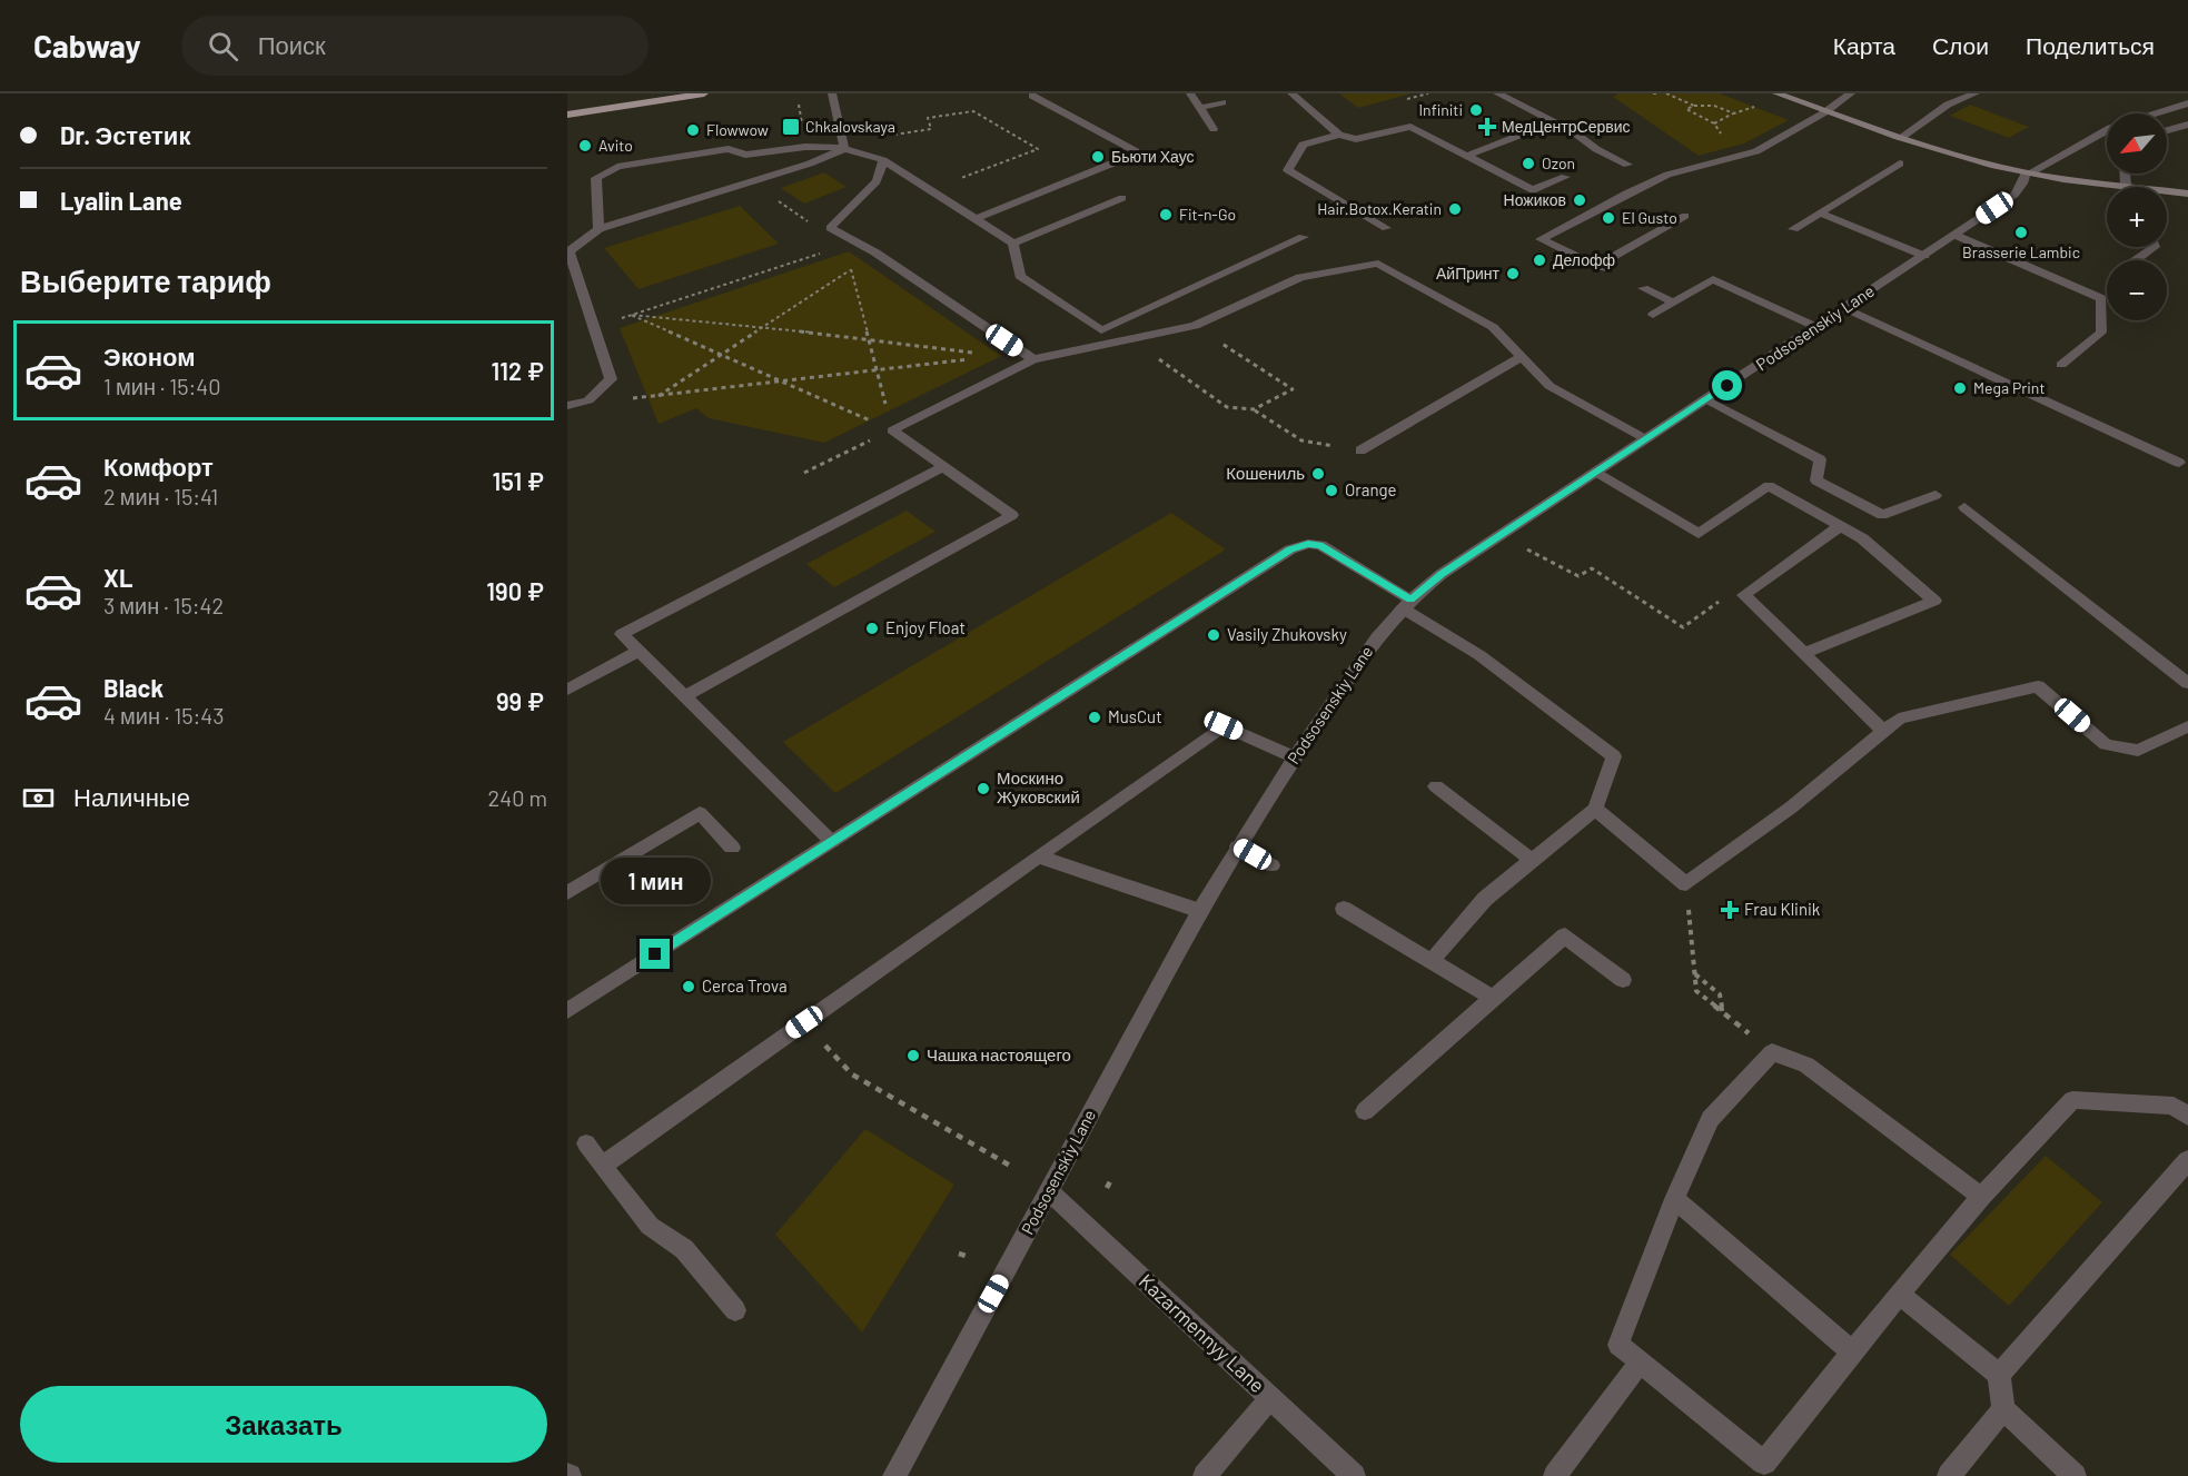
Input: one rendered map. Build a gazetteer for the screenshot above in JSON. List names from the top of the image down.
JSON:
{
  "streets": {
    "street": ["Podsosenskiy Lane", "Kazarmennyy Lane"]
  },
  "crossings": [
    ["Podsosenskiy Lane", "Kazarmennyy Lane"]
  ],
  "places": {
    "other": [
      "Infiniti",
      "Flowwow",
      "Avito",
      "Бьюти Хаус",
      "Ozon",
      "Ножиков",
      "Hair.Botox.Keratin",
      "Fit-n-Go",
      "El Gusto",
      "Brasserie Lambic",
      "Делофф",
      "АйПринт",
      "Mega Print",
      "Кошениль",
      "Orange",
      "Enjoy Float",
      "Vasily Zhukovsky",
      "MusCut",
      "Москино Жуковский",
      "Cerca Trova",
      "Чашка настоящего"
    ],
    "transit": ["Chkalovskaya"],
    "health": ["МедЦентрСервис", "Frau Klinik"]
  },
  "north": "bottom left",
  "page": {
    "header": "Cabway",
    "search": "Поиск",
    "nav": ["Карта", "Слои", "Поделиться"],
    "banner": ["Dr. Эстетик", "Lyalin Lane"],
    "map_buttons": ["+", "−"],
    "heading": "Выберите тариф",
    "list": [
      {
        "name": "Эконом",
        "note": "1 мин · 15:40",
        "value": "112 ₽"
      },
      {
        "name": "Комфорт",
        "note": "2 мин · 15:41",
        "value": "151 ₽"
      },
      {
        "name": "XL",
        "note": "3 мин · 15:42",
        "value": "190 ₽"
      },
      {
        "name": "Black",
        "note": "4 мин · 15:43",
        "value": "99 ₽"
      }
    ],
    "pay": ["Наличные", "240 m"],
    "bubble": "1 мин",
    "buttons": "Заказать"
  }
}
